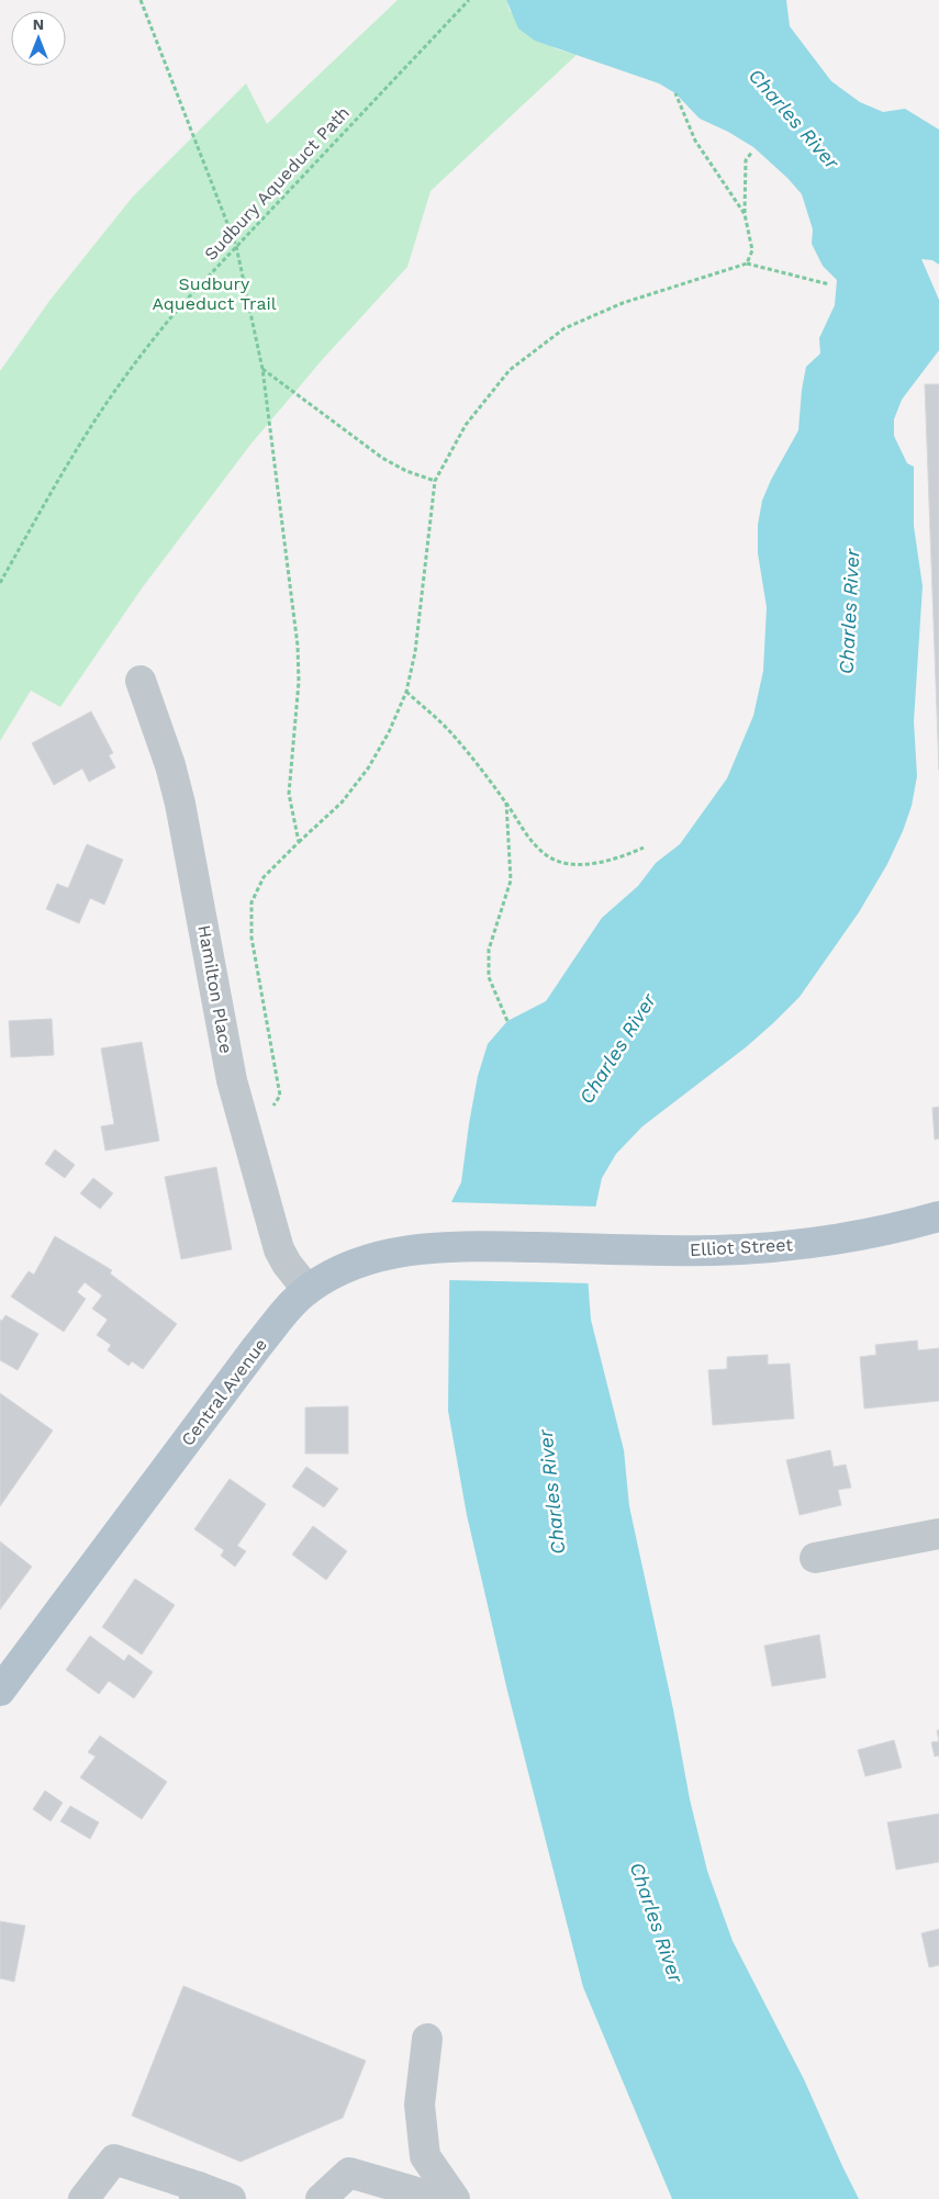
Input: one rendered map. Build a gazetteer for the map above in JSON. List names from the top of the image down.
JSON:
{
  "streets": {
    "main road": ["Elliot Street", "Central Avenue"],
    "street": ["Hamilton Place"],
    "path": ["Sudbury Aqueduct Path"]
  },
  "crossings": [
    ["Hamilton Place", "Central Avenue"],
    ["Elliot Street", "Central Avenue"]
  ],
  "water": ["Charles River"],
  "parks": ["Sudbury Aqueduct Trail"],
  "north": "top"
}
